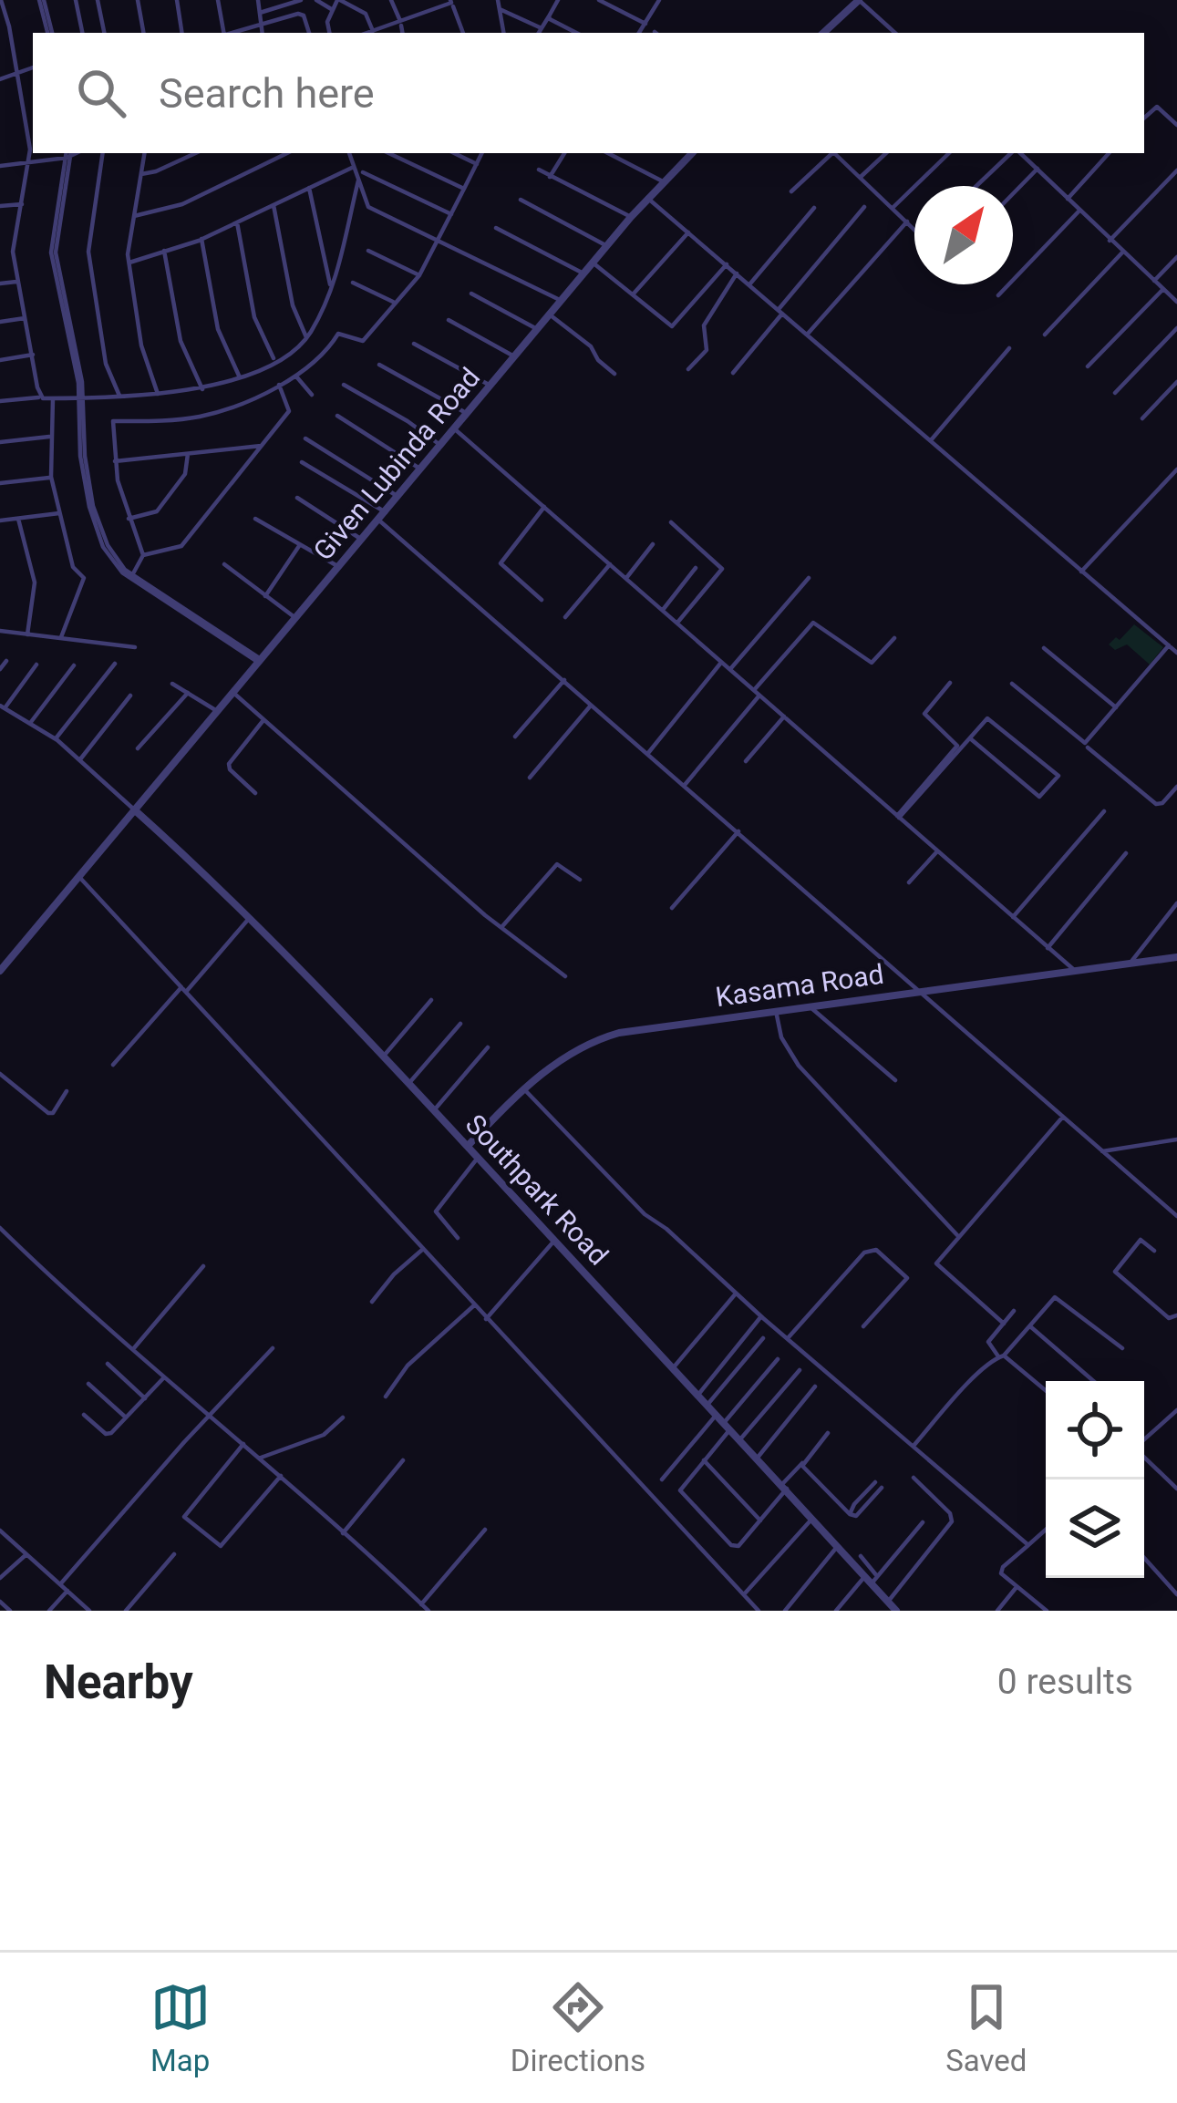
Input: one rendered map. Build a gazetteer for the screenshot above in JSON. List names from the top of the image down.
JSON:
{
  "streets": {
    "street": ["Given Lubinda Road", "Kasama Road", "Southpark Road"]
  },
  "crossings": [
    ["Given Lubinda Road", "Southpark Road"],
    ["Kasama Road", "Southpark Road"]
  ],
  "north": "top right",
  "page": {
    "search": "Search here",
    "heading": ["Nearby", "0 results"],
    "nav": ["Map", "Directions", "Saved"]
  }
}
